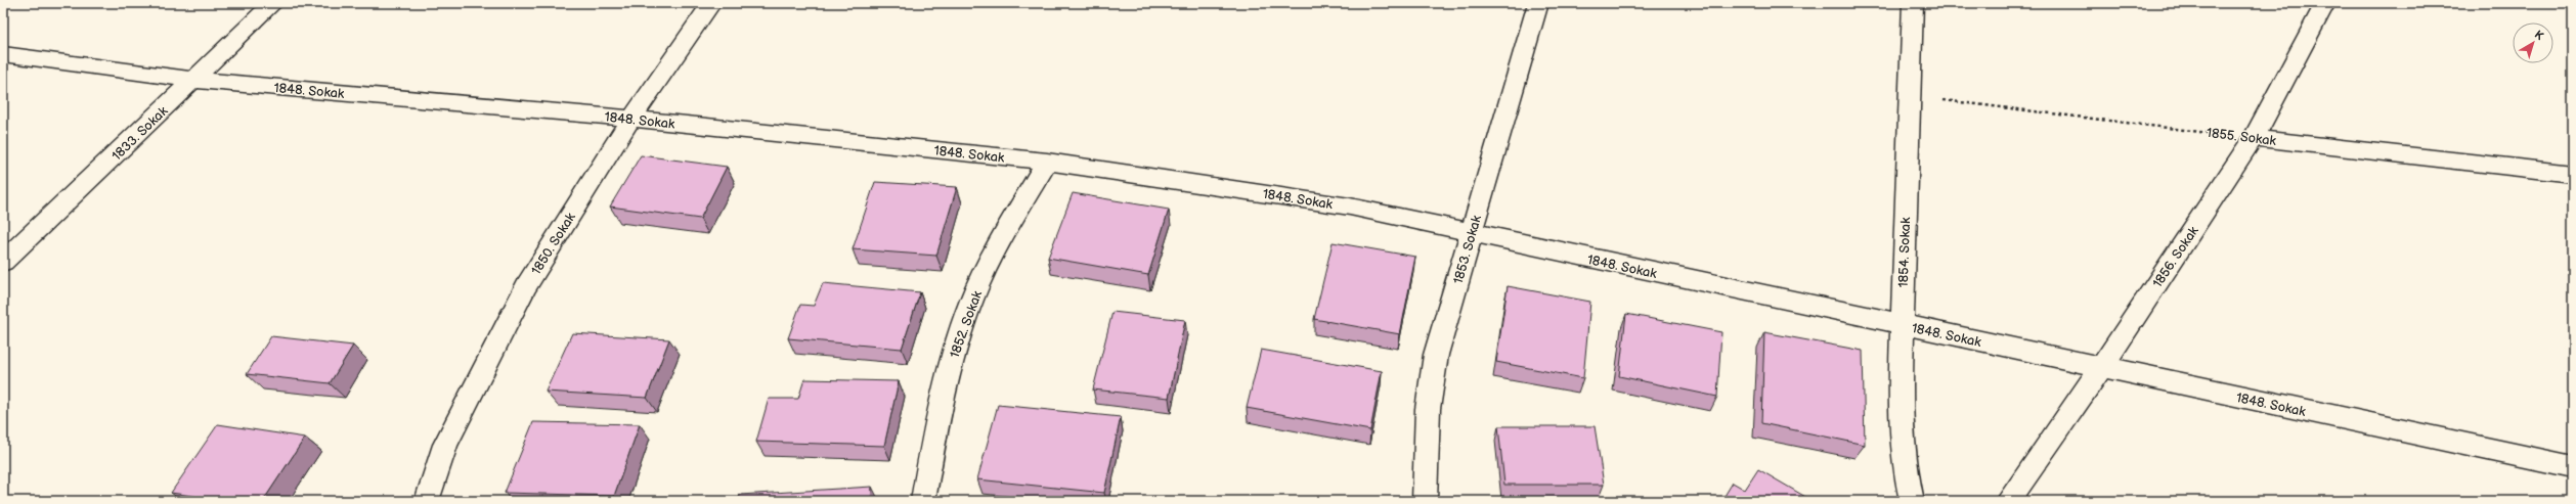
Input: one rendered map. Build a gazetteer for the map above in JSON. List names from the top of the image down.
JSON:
{
  "streets": {
    "street": [
      "1848. Sokak",
      "1833. Sokak",
      "1855. Sokak",
      "1850. Sokak",
      "1853. Sokak",
      "1854. Sokak",
      "1856. Sokak",
      "1852. Sokak"
    ]
  },
  "crossings": [
    ["1848. Sokak", "1833. Sokak"],
    ["1848. Sokak", "1850. Sokak"],
    ["1848. Sokak", "1853. Sokak"],
    ["1848. Sokak", "1854. Sokak"],
    ["1848. Sokak", "1856. Sokak"],
    ["1848. Sokak", "1852. Sokak"],
    ["1855. Sokak", "1854. Sokak"],
    ["1855. Sokak", "1856. Sokak"]
  ],
  "north": "top right"
}
